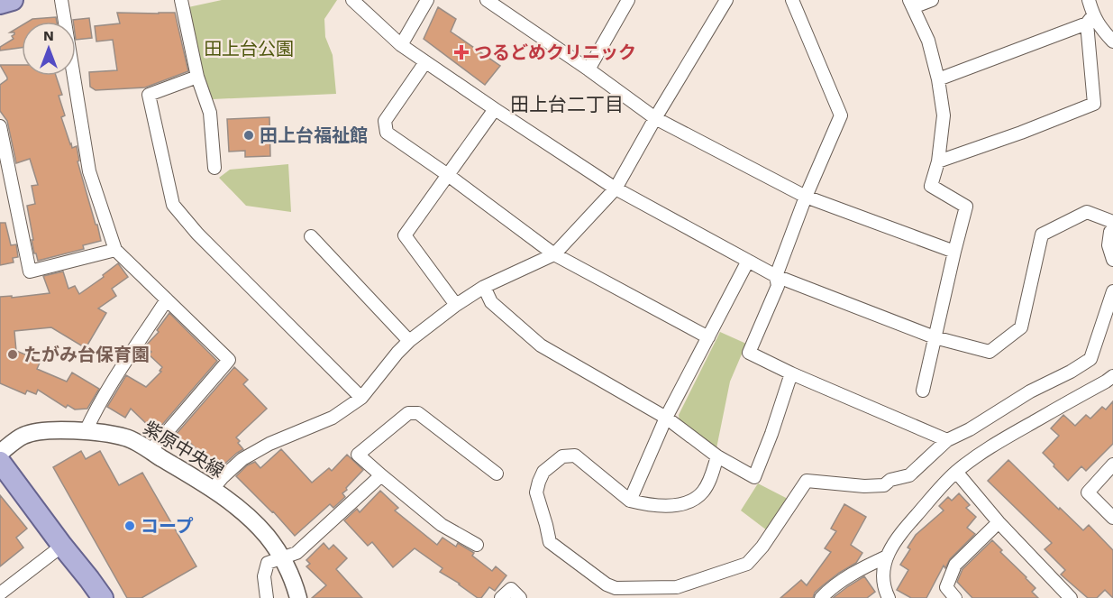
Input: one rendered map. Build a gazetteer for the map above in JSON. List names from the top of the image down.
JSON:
{
  "streets": {
    "street": ["紫原中央線"]
  },
  "districts": ["田上台二丁目"],
  "parks": ["田上台公園"],
  "places": {
    "health": ["つるどめクリニック"],
    "other": ["田上台福祉館", "たがみ台保育園", "コープ"]
  },
  "north": "top"
}
